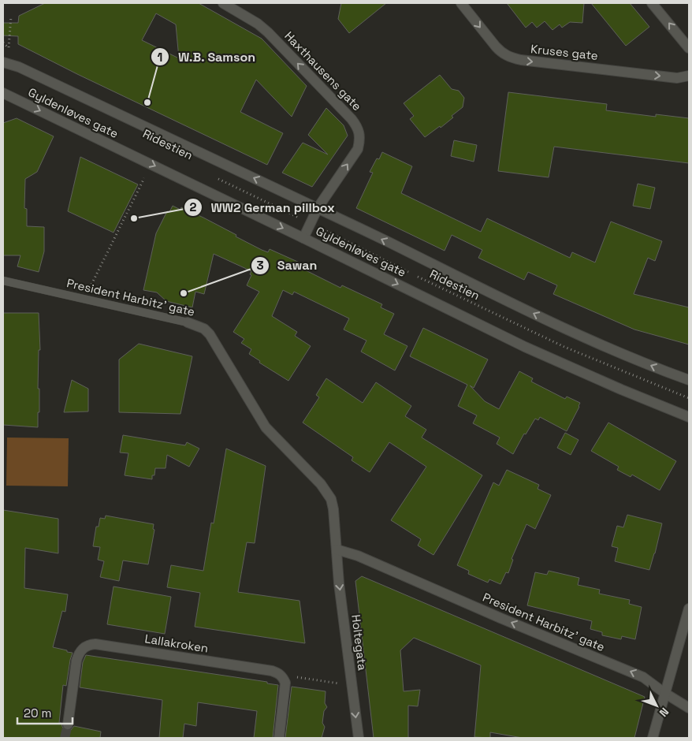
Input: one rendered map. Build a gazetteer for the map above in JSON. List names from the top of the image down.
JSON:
{
  "streets": {
    "street": [
      "Kruses gate",
      "Haxthausens gate",
      "Gyldenløves gate",
      "President Harbitz’ gate",
      "Holtegata",
      "Lallakroken"
    ],
    "path": ["Ridestien"]
  },
  "crossings": [
    ["Haxthausens gate", "Gyldenløves gate"],
    ["Haxthausens gate", "Ridestien"],
    ["President Harbitz’ gate", "Holtegata"]
  ],
  "one_way": [
    "Kruses gate",
    "Haxthausens gate",
    "President Harbitz’ gate",
    "Holtegata"
  ],
  "places": ["W.B. Samson", "WW2 German pillbox", "Sawan"],
  "scale_bar": "20 m",
  "north": "bottom right"
}
